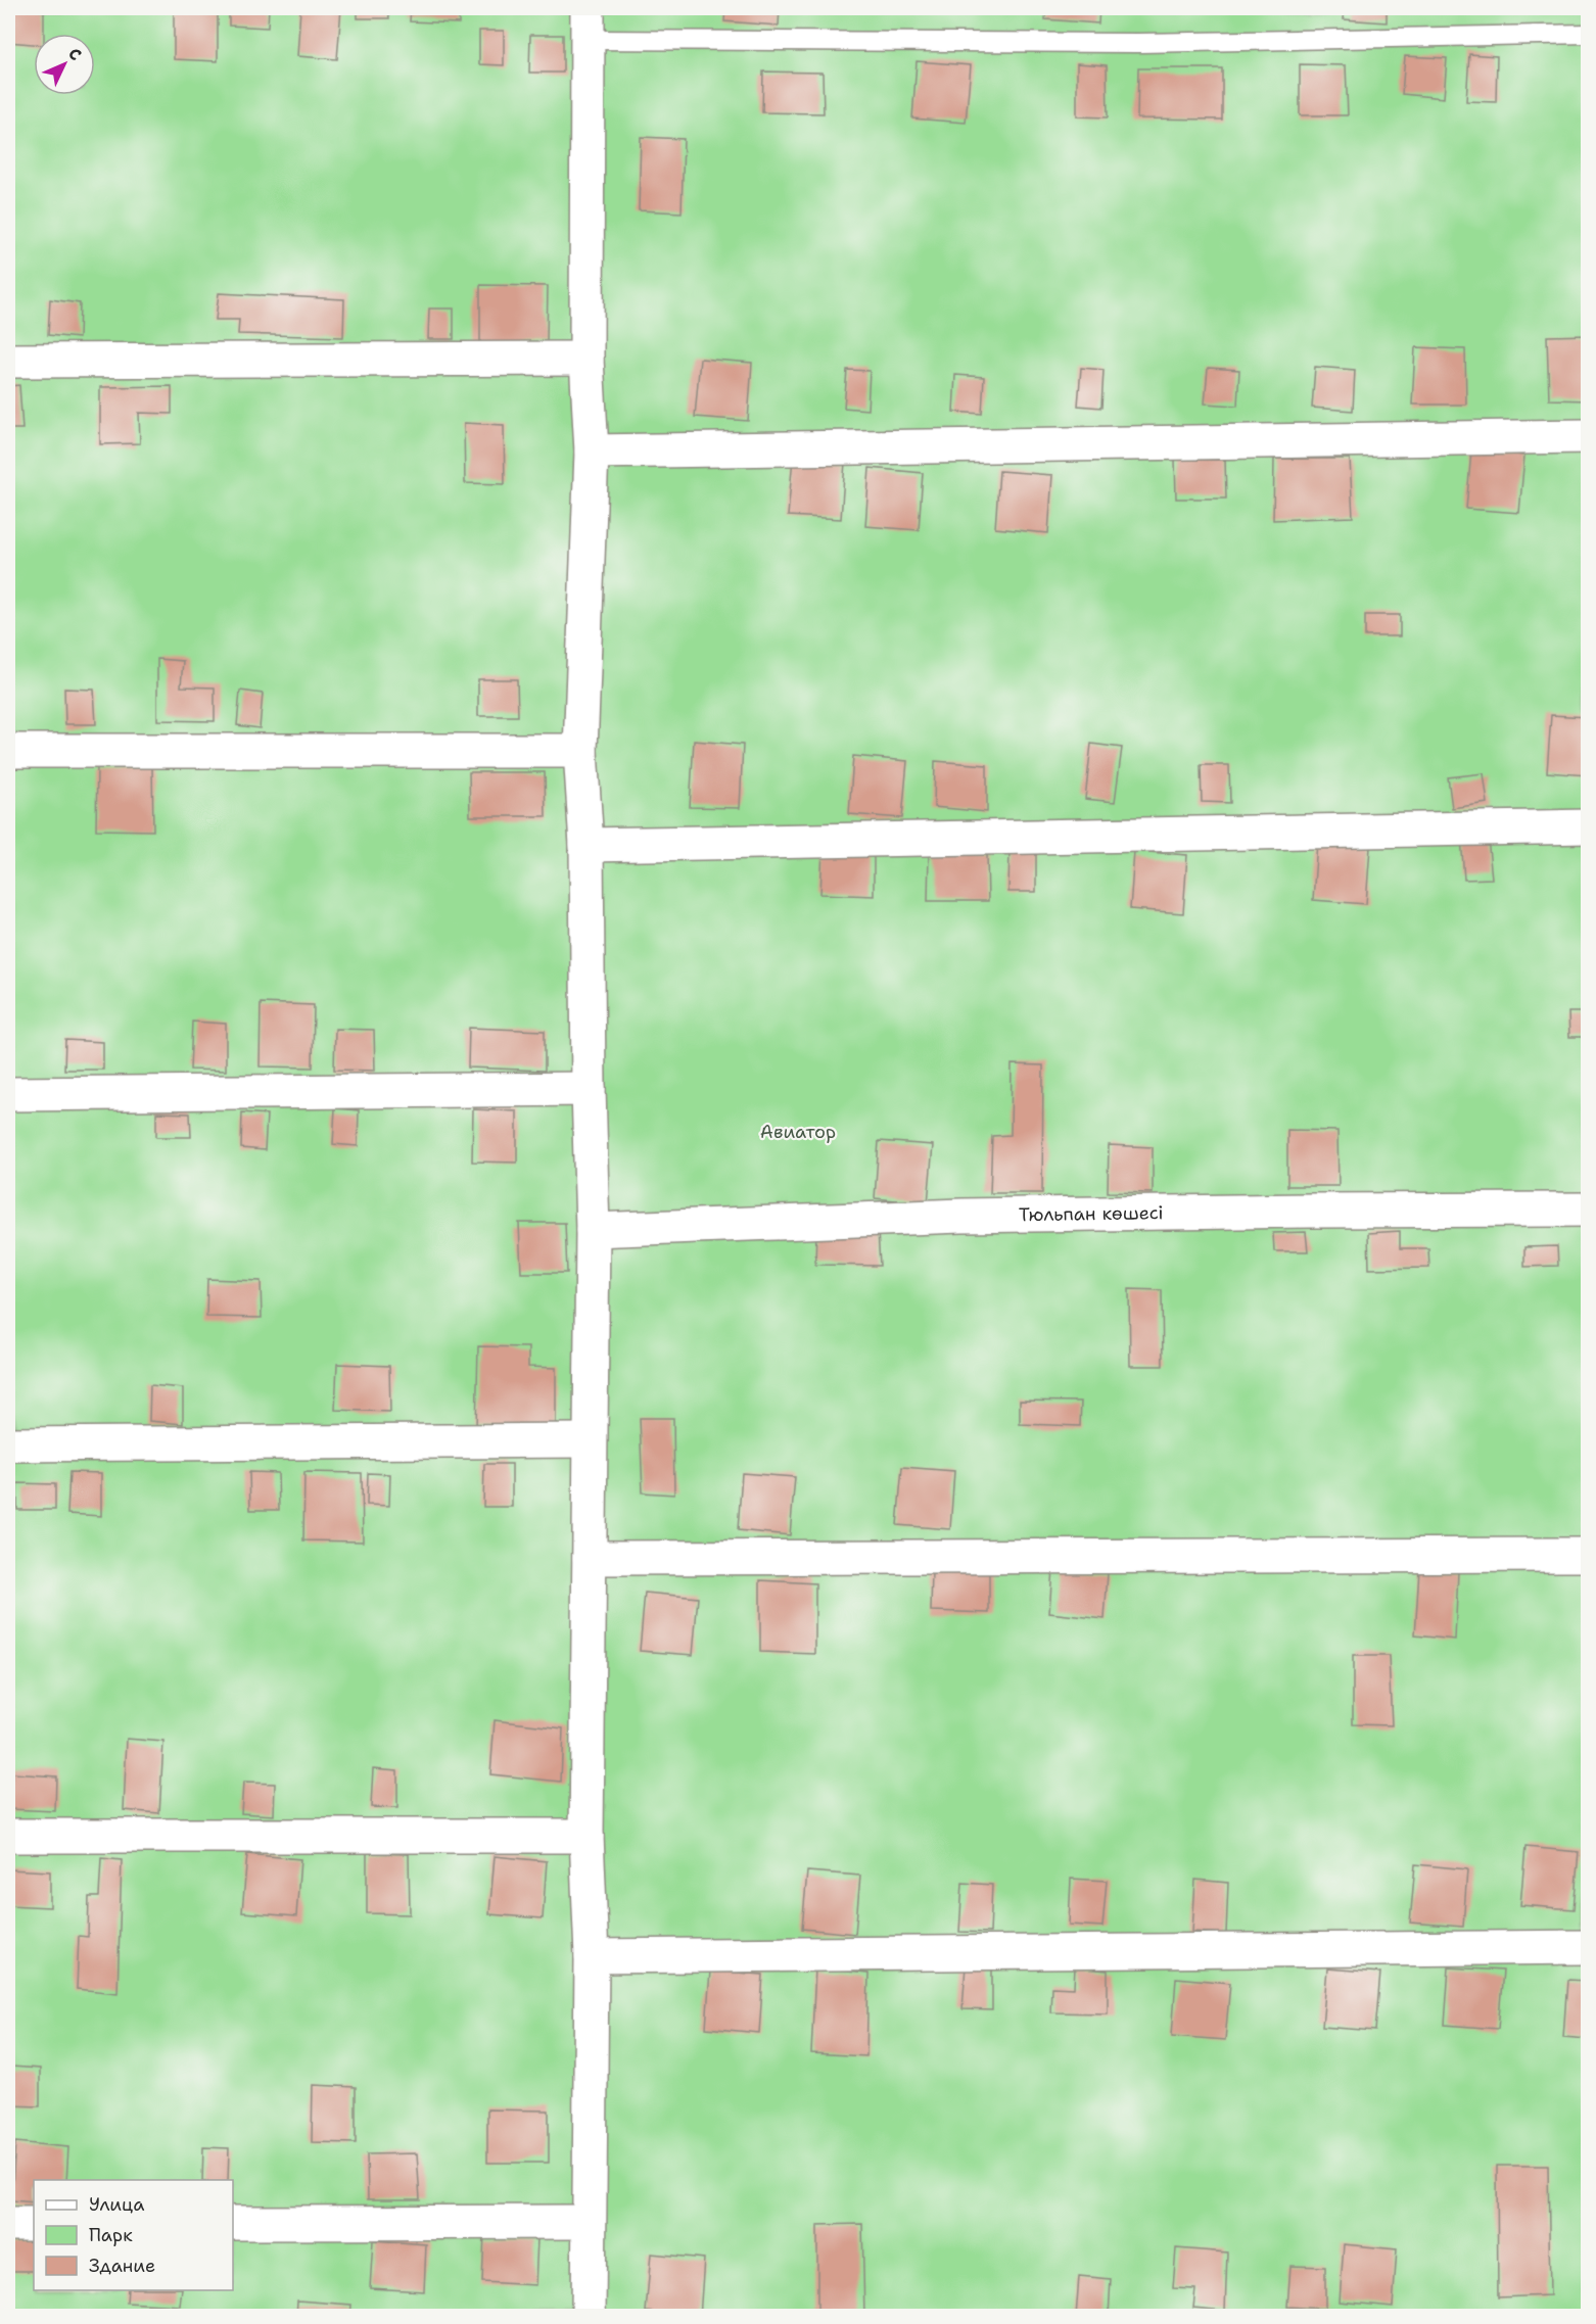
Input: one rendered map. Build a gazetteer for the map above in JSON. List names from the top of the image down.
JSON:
{
  "streets": {
    "street": ["Тюльпан көшесі"]
  },
  "parks": ["Авиатор"],
  "legend": ["Улица", "Парк", "Здание"],
  "north": "top right"
}
